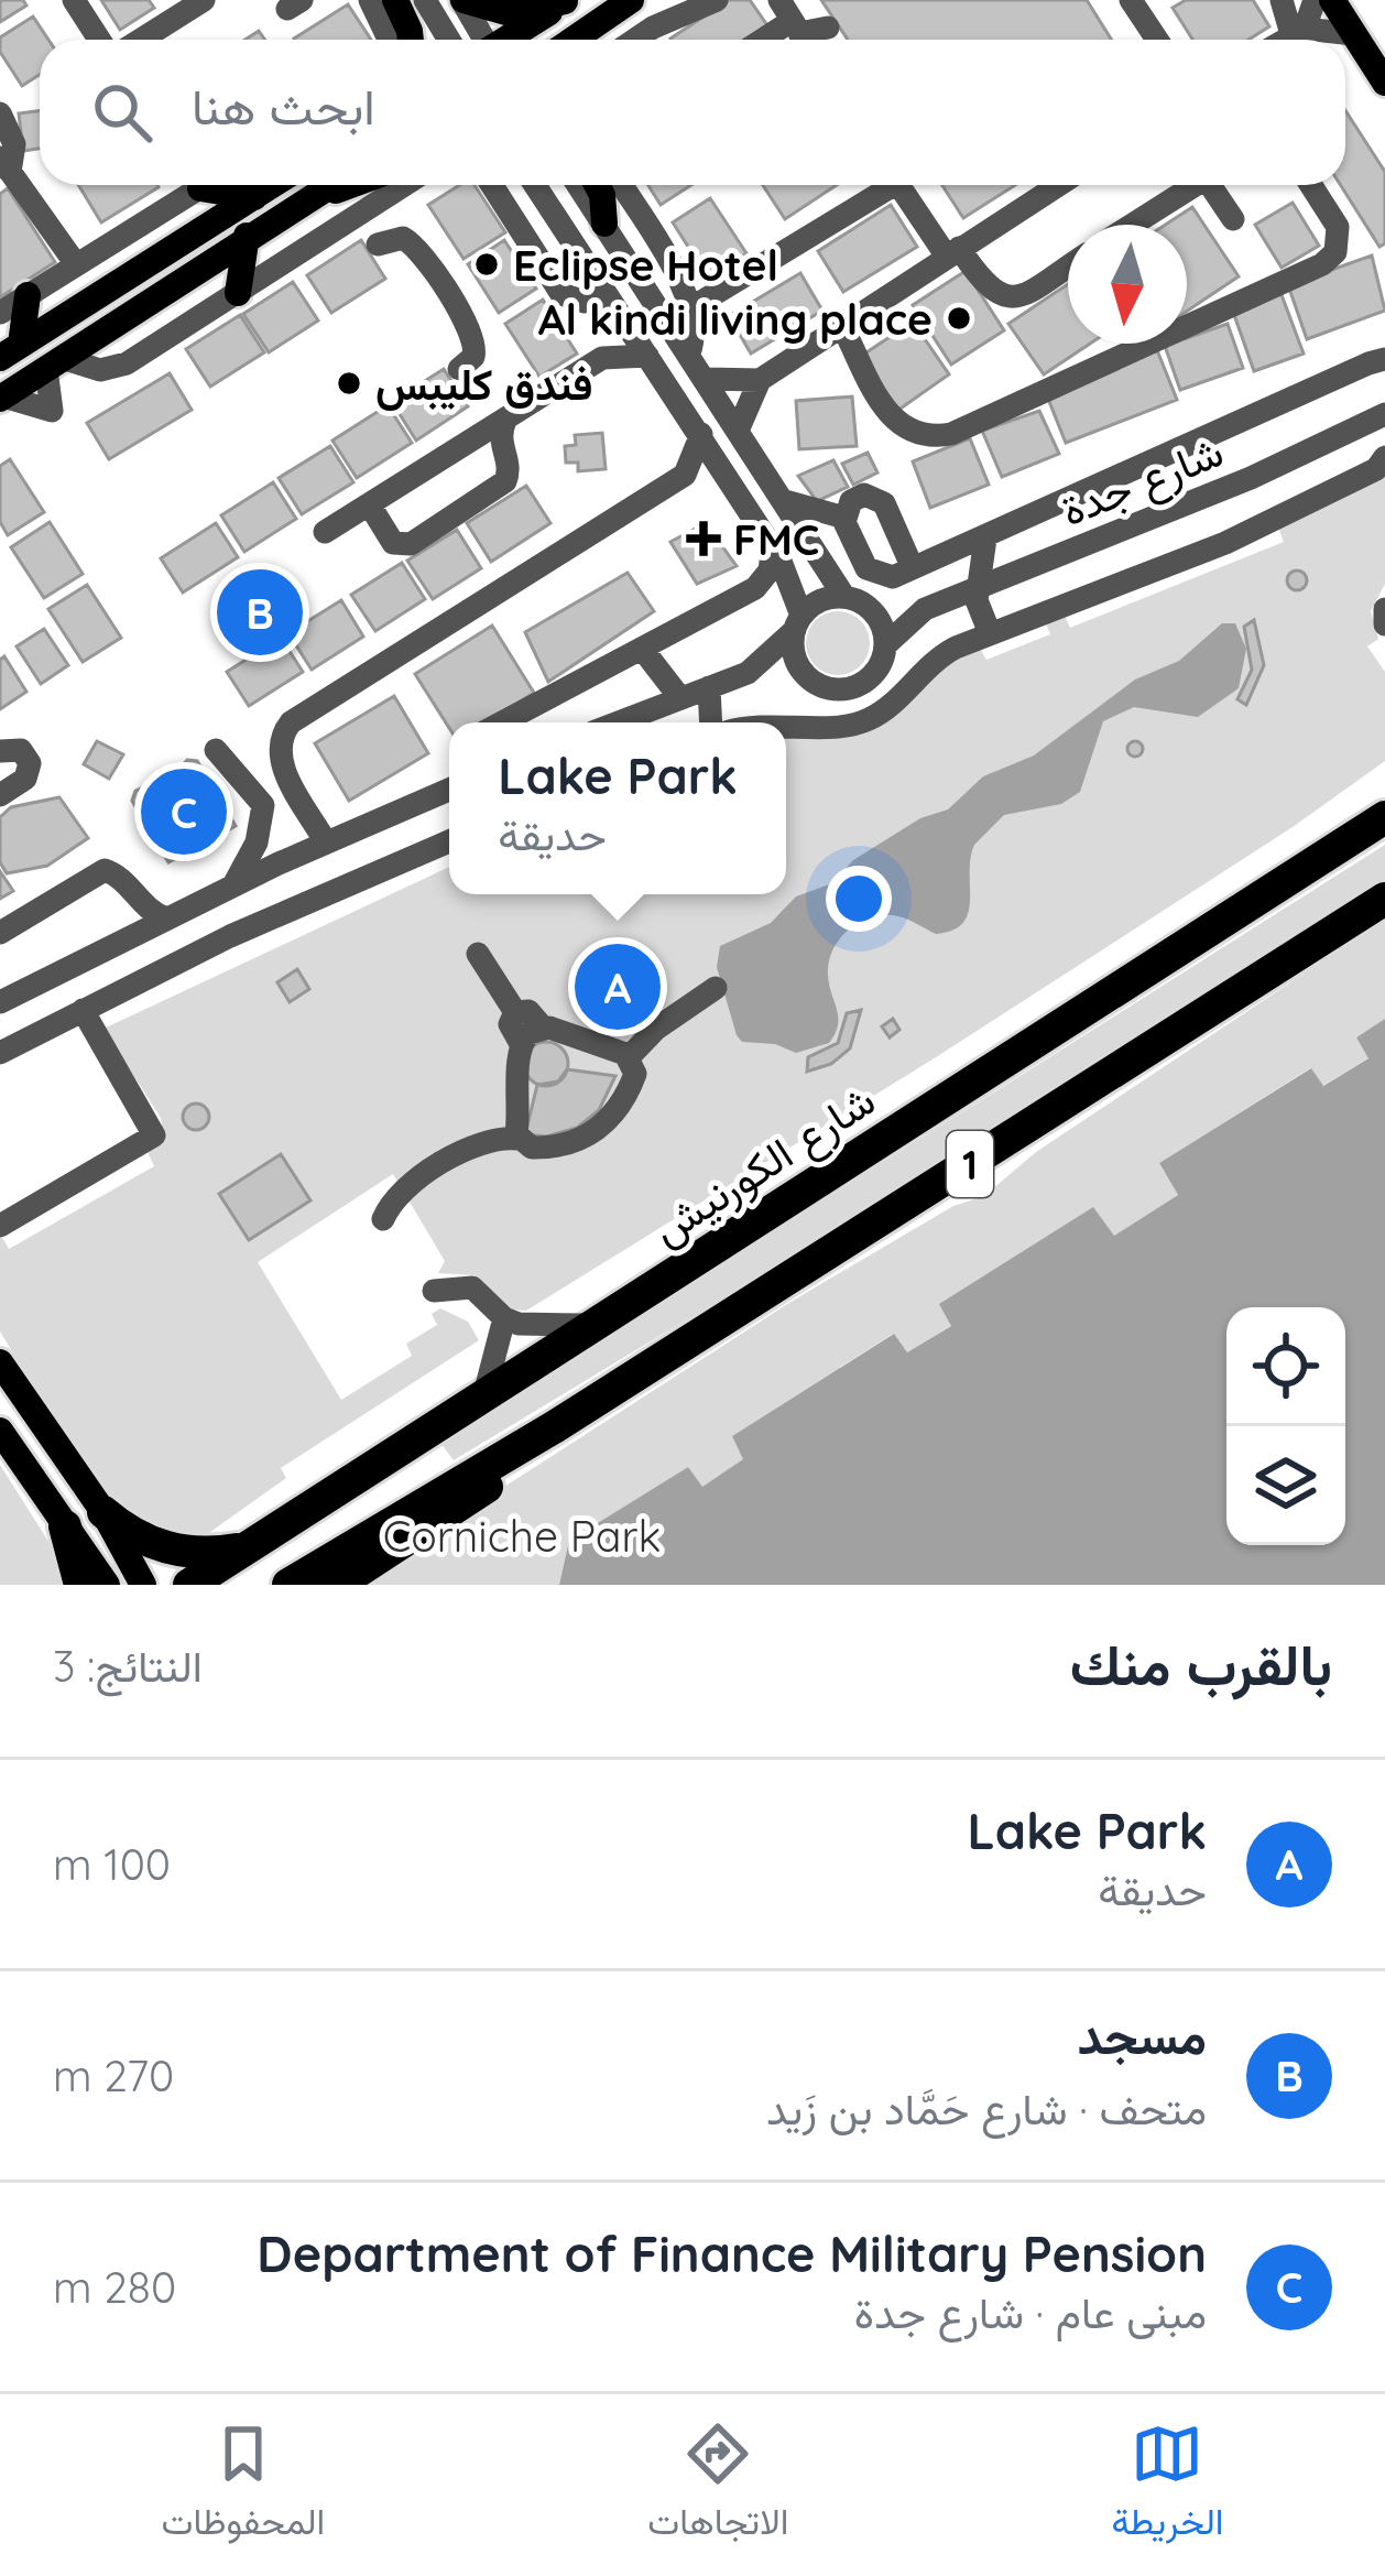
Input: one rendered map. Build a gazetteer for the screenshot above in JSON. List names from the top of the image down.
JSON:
{
  "streets": {
    "highway": ["شارع الكورنيش", "1"],
    "street": ["شارع جدة"]
  },
  "parks": ["Corniche Park"],
  "places": {
    "other": ["Eclipse Hotel", "Al kindi living place", "فندق كليبس"],
    "health": ["FMC"]
  },
  "north": "bottom",
  "page": {
    "search": "ابحث هنا",
    "pins": ["B", "C", "A"],
    "popup": ["Lake Park", "حديقة"],
    "heading": ["بالقرب منك", "النتائج: 3"],
    "list": [
      {
        "mark": "A",
        "name": "Lake Park",
        "note": "حديقة",
        "value": "100 m"
      },
      {
        "mark": "B",
        "name": "مسجد",
        "note": "متحف · شارع حَمَّاد بن زَيد",
        "value": "270 m"
      },
      {
        "mark": "C",
        "name": "Department of Finance Military Pension",
        "note": "مبنى عام · شارع جدة",
        "value": "280 m"
      }
    ],
    "nav": ["الخريطة", "الاتجاهات", "المحفوظات"]
  }
}
